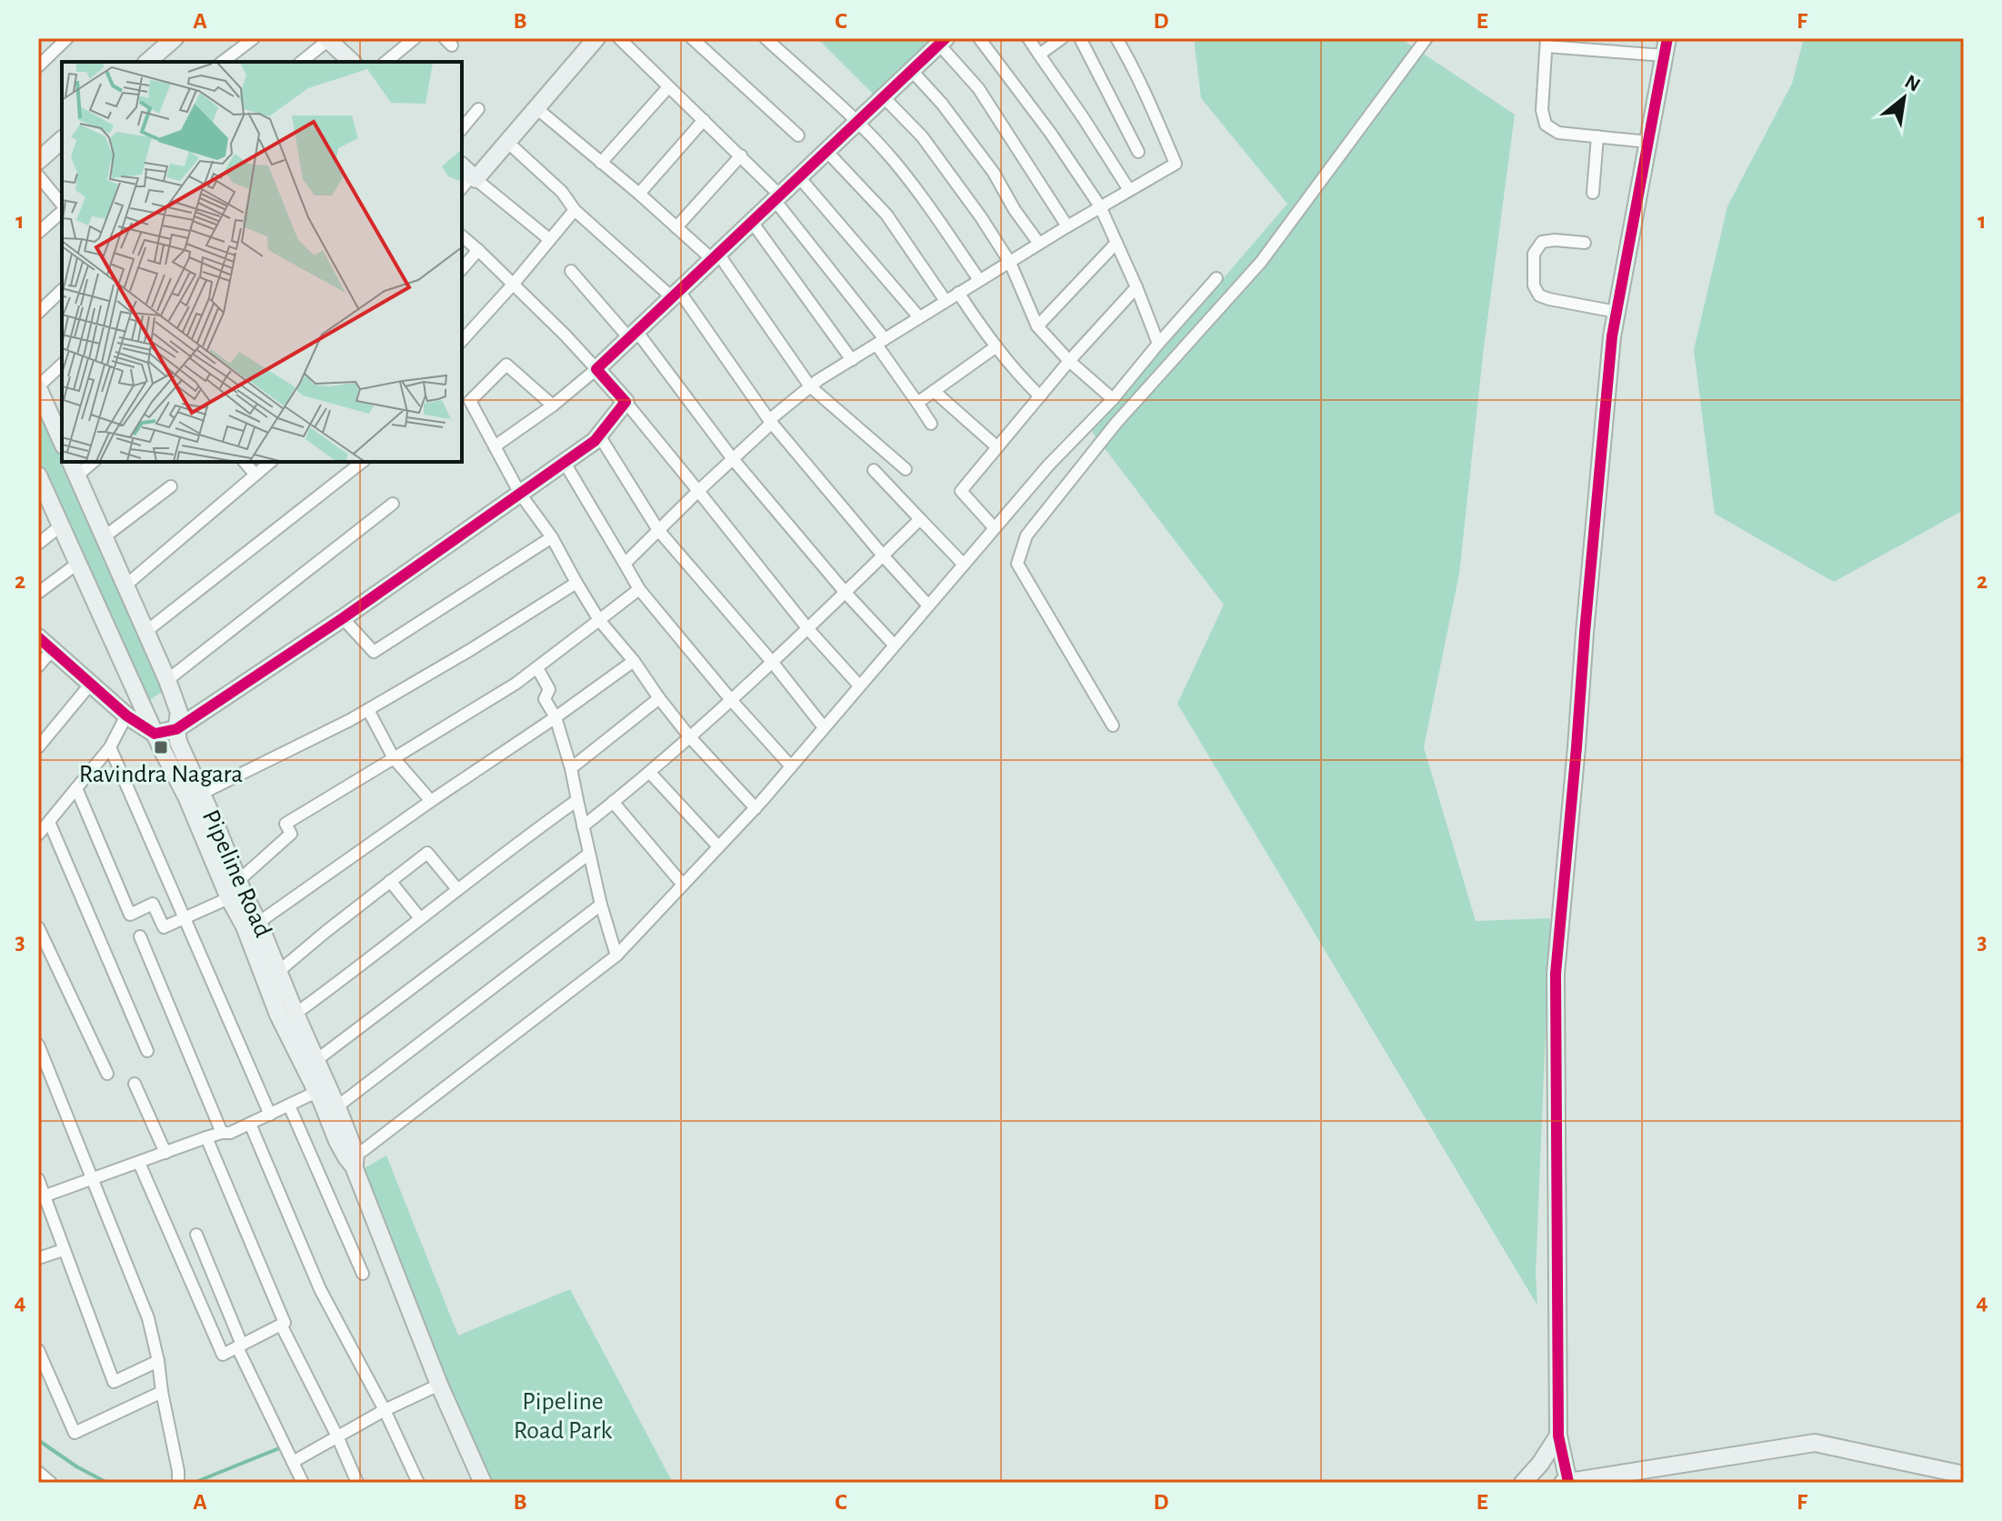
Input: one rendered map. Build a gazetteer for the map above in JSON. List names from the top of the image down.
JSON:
{
  "streets": {
    "street": ["Pipeline Road"]
  },
  "parks": ["Pipeline Road Park"],
  "places": {
    "transit": ["Ravindra Nagara"]
  },
  "north": "top right",
  "grid": {
    "columns": [
      "A",
      "B",
      "C",
      "D",
      "E",
      "F"
    ],
    "rows": [
      "1",
      "2",
      "3",
      "4"
    ]
  }
}
